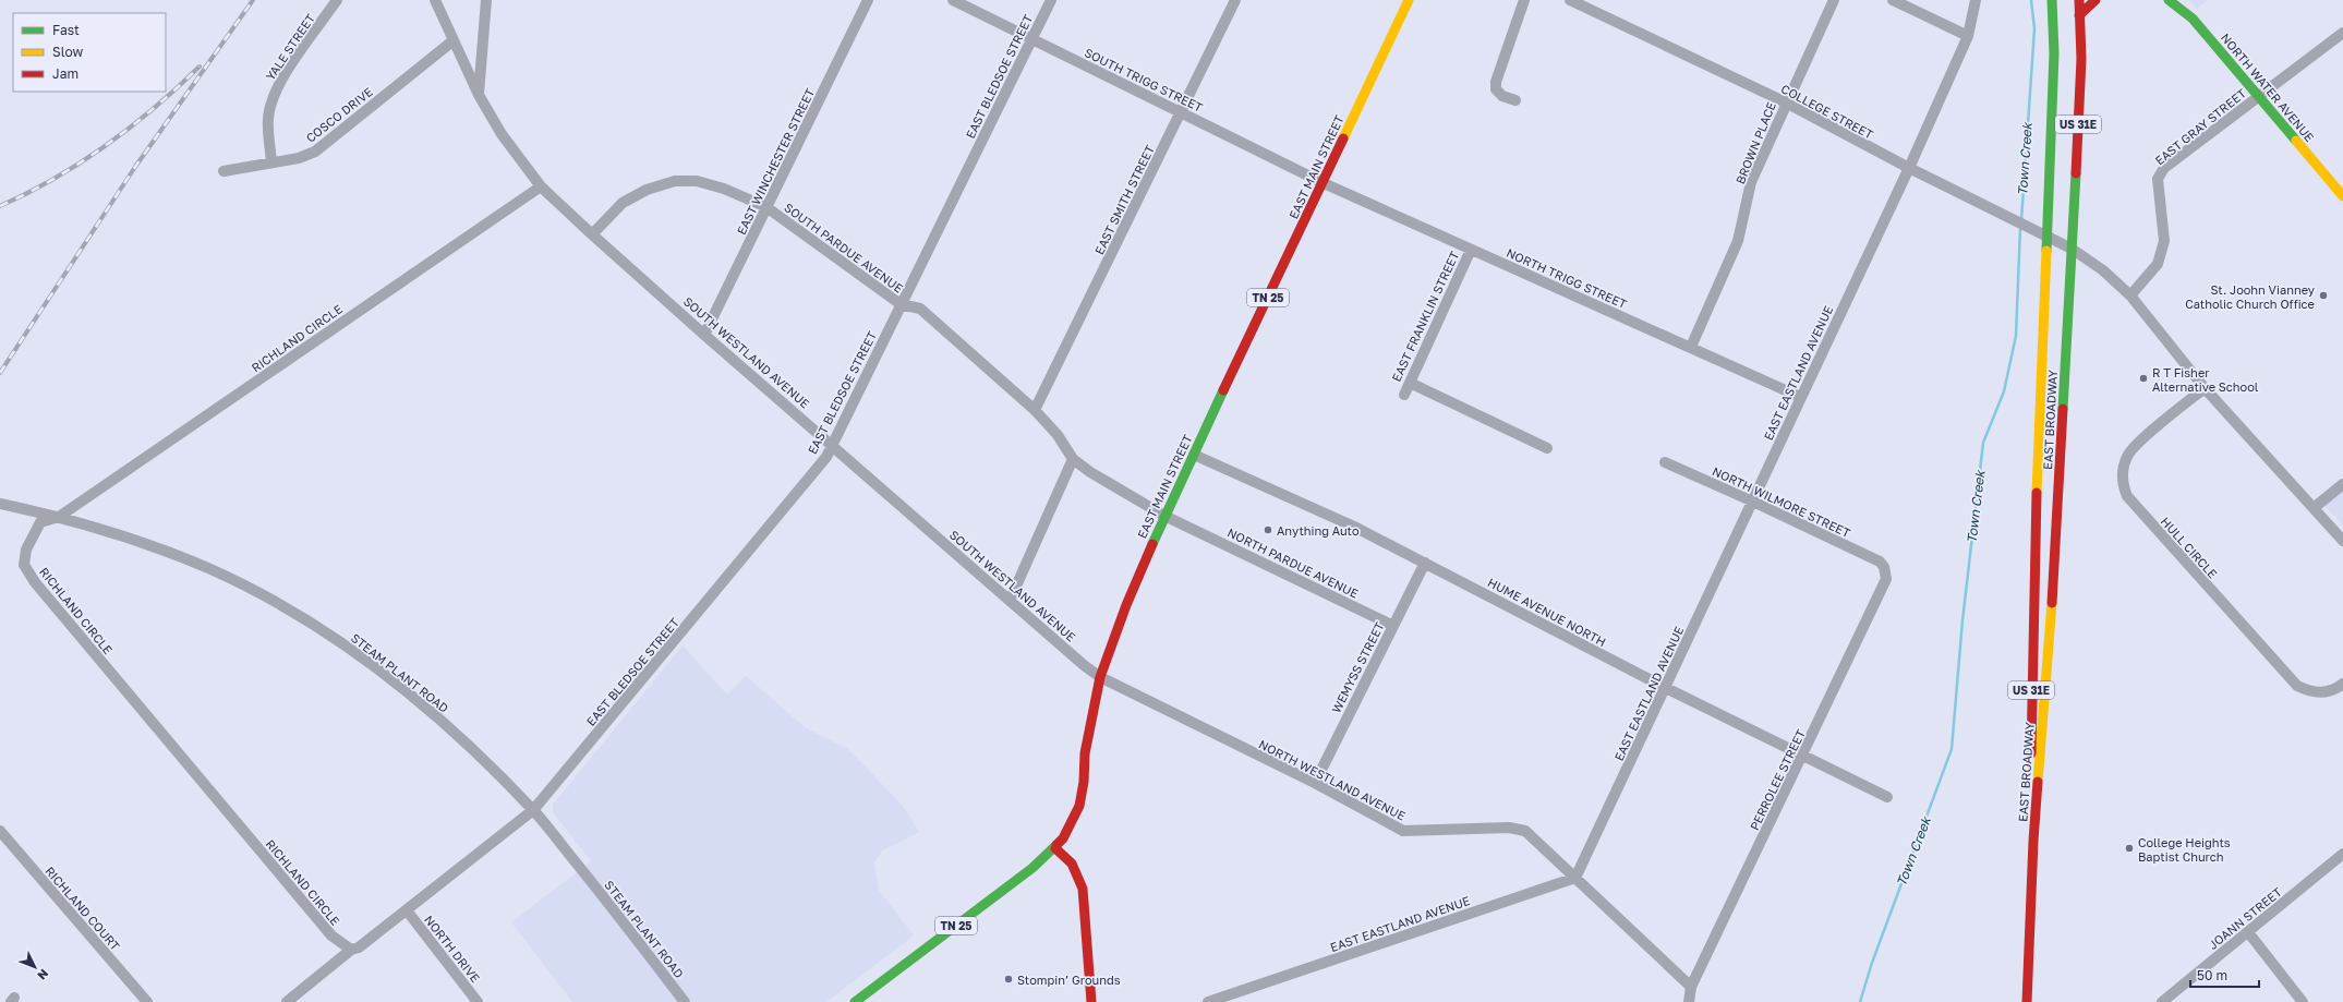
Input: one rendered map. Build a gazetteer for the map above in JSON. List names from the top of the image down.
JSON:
{
  "streets": {
    "main road": [
      "NORTH WATER AVENUE",
      "US 31E",
      "EAST MAIN STREET",
      "TN 25",
      "EAST BROADWAY"
    ],
    "street": [
      "YALE STREET",
      "EAST BLEDSOE STREET",
      "SOUTH TRIGG STREET",
      "COLLEGE STREET",
      "COSCO DRIVE",
      "EAST GRAY STREET",
      "BROWN PLACE",
      "EAST WINCHESTER STREET",
      "EAST SMITH STREET",
      "SOUTH PARDUE AVENUE",
      "NORTH TRIGG STREET",
      "EAST FRANKLIN STREET",
      "RICHLAND CIRCLE",
      "SOUTH WESTLAND AVENUE",
      "EAST EASTLAND AVENUE",
      "NORTH WILMORE STREET",
      "HULL CIRCLE",
      "NORTH PARDUE AVENUE",
      "HUME AVENUE NORTH",
      "WEMYSS STREET",
      "STEAM PLANT ROAD",
      "NORTH WESTLAND AVENUE",
      "PERROLEE STREET",
      "RICHLAND COURT",
      "JOANN STREET",
      "NORTH DRIVE"
    ]
  },
  "crossings": [
    ["YALE STREET", "COSCO DRIVE"],
    ["EAST BLEDSOE STREET", "SOUTH TRIGG STREET"],
    ["EAST BLEDSOE STREET", "SOUTH PARDUE AVENUE"],
    ["EAST BLEDSOE STREET", "SOUTH WESTLAND AVENUE"],
    ["EAST BLEDSOE STREET", "STEAM PLANT ROAD"],
    ["SOUTH TRIGG STREET", "EAST MAIN STREET"],
    ["SOUTH TRIGG STREET", "EAST SMITH STREET"],
    ["SOUTH TRIGG STREET", "NORTH TRIGG STREET"],
    ["NORTH WATER AVENUE", "EAST GRAY STREET"],
    ["COLLEGE STREET", "EAST GRAY STREET"],
    ["COLLEGE STREET", "BROWN PLACE"],
    ["COLLEGE STREET", "EAST EASTLAND AVENUE"],
    ["COLLEGE STREET", "EAST BROADWAY"],
    ["COLLEGE STREET", "HULL CIRCLE"],
    ["COSCO DRIVE", "SOUTH WESTLAND AVENUE"],
    ["BROWN PLACE", "NORTH TRIGG STREET"],
    ["EAST WINCHESTER STREET", "SOUTH PARDUE AVENUE"],
    ["EAST WINCHESTER STREET", "SOUTH WESTLAND AVENUE"],
    ["EAST MAIN STREET", "SOUTH PARDUE AVENUE"],
    ["EAST MAIN STREET", "NORTH TRIGG STREET"],
    ["EAST MAIN STREET", "TN 25"],
    ["EAST MAIN STREET", "SOUTH WESTLAND AVENUE"],
    ["EAST MAIN STREET", "HUME AVENUE NORTH"],
    ["EAST MAIN STREET", "NORTH WESTLAND AVENUE"],
    ["EAST SMITH STREET", "SOUTH PARDUE AVENUE"],
    ["SOUTH PARDUE AVENUE", "SOUTH WESTLAND AVENUE"],
    ["SOUTH PARDUE AVENUE", "NORTH PARDUE AVENUE"],
    ["NORTH TRIGG STREET", "EAST FRANKLIN STREET"],
    ["NORTH TRIGG STREET", "EAST EASTLAND AVENUE"],
    ["RICHLAND CIRCLE", "SOUTH WESTLAND AVENUE"],
    ["RICHLAND CIRCLE", "STEAM PLANT ROAD"],
    ["SOUTH WESTLAND AVENUE", "NORTH WESTLAND AVENUE"],
    ["EAST EASTLAND AVENUE", "NORTH WILMORE STREET"],
    ["EAST EASTLAND AVENUE", "HUME AVENUE NORTH"],
    ["EAST EASTLAND AVENUE", "NORTH WESTLAND AVENUE"],
    ["NORTH WILMORE STREET", "PERROLEE STREET"],
    ["NORTH PARDUE AVENUE", "WEMYSS STREET"],
    ["HUME AVENUE NORTH", "WEMYSS STREET"],
    ["HUME AVENUE NORTH", "PERROLEE STREET"],
    ["WEMYSS STREET", "NORTH WESTLAND AVENUE"],
    ["NORTH WESTLAND AVENUE", "PERROLEE STREET"]
  ],
  "water": ["Town Creek"],
  "places": [
    "St. Joohn Vianney Catholic Church Office",
    "R T Fisher Alternative School",
    "Anything Auto",
    "College Heights Baptist Church",
    "Stompin’ Grounds"
  ],
  "legend": ["Fast", "Slow", "Jam"],
  "scale_bar": "50 m",
  "north": "bottom right"
}
